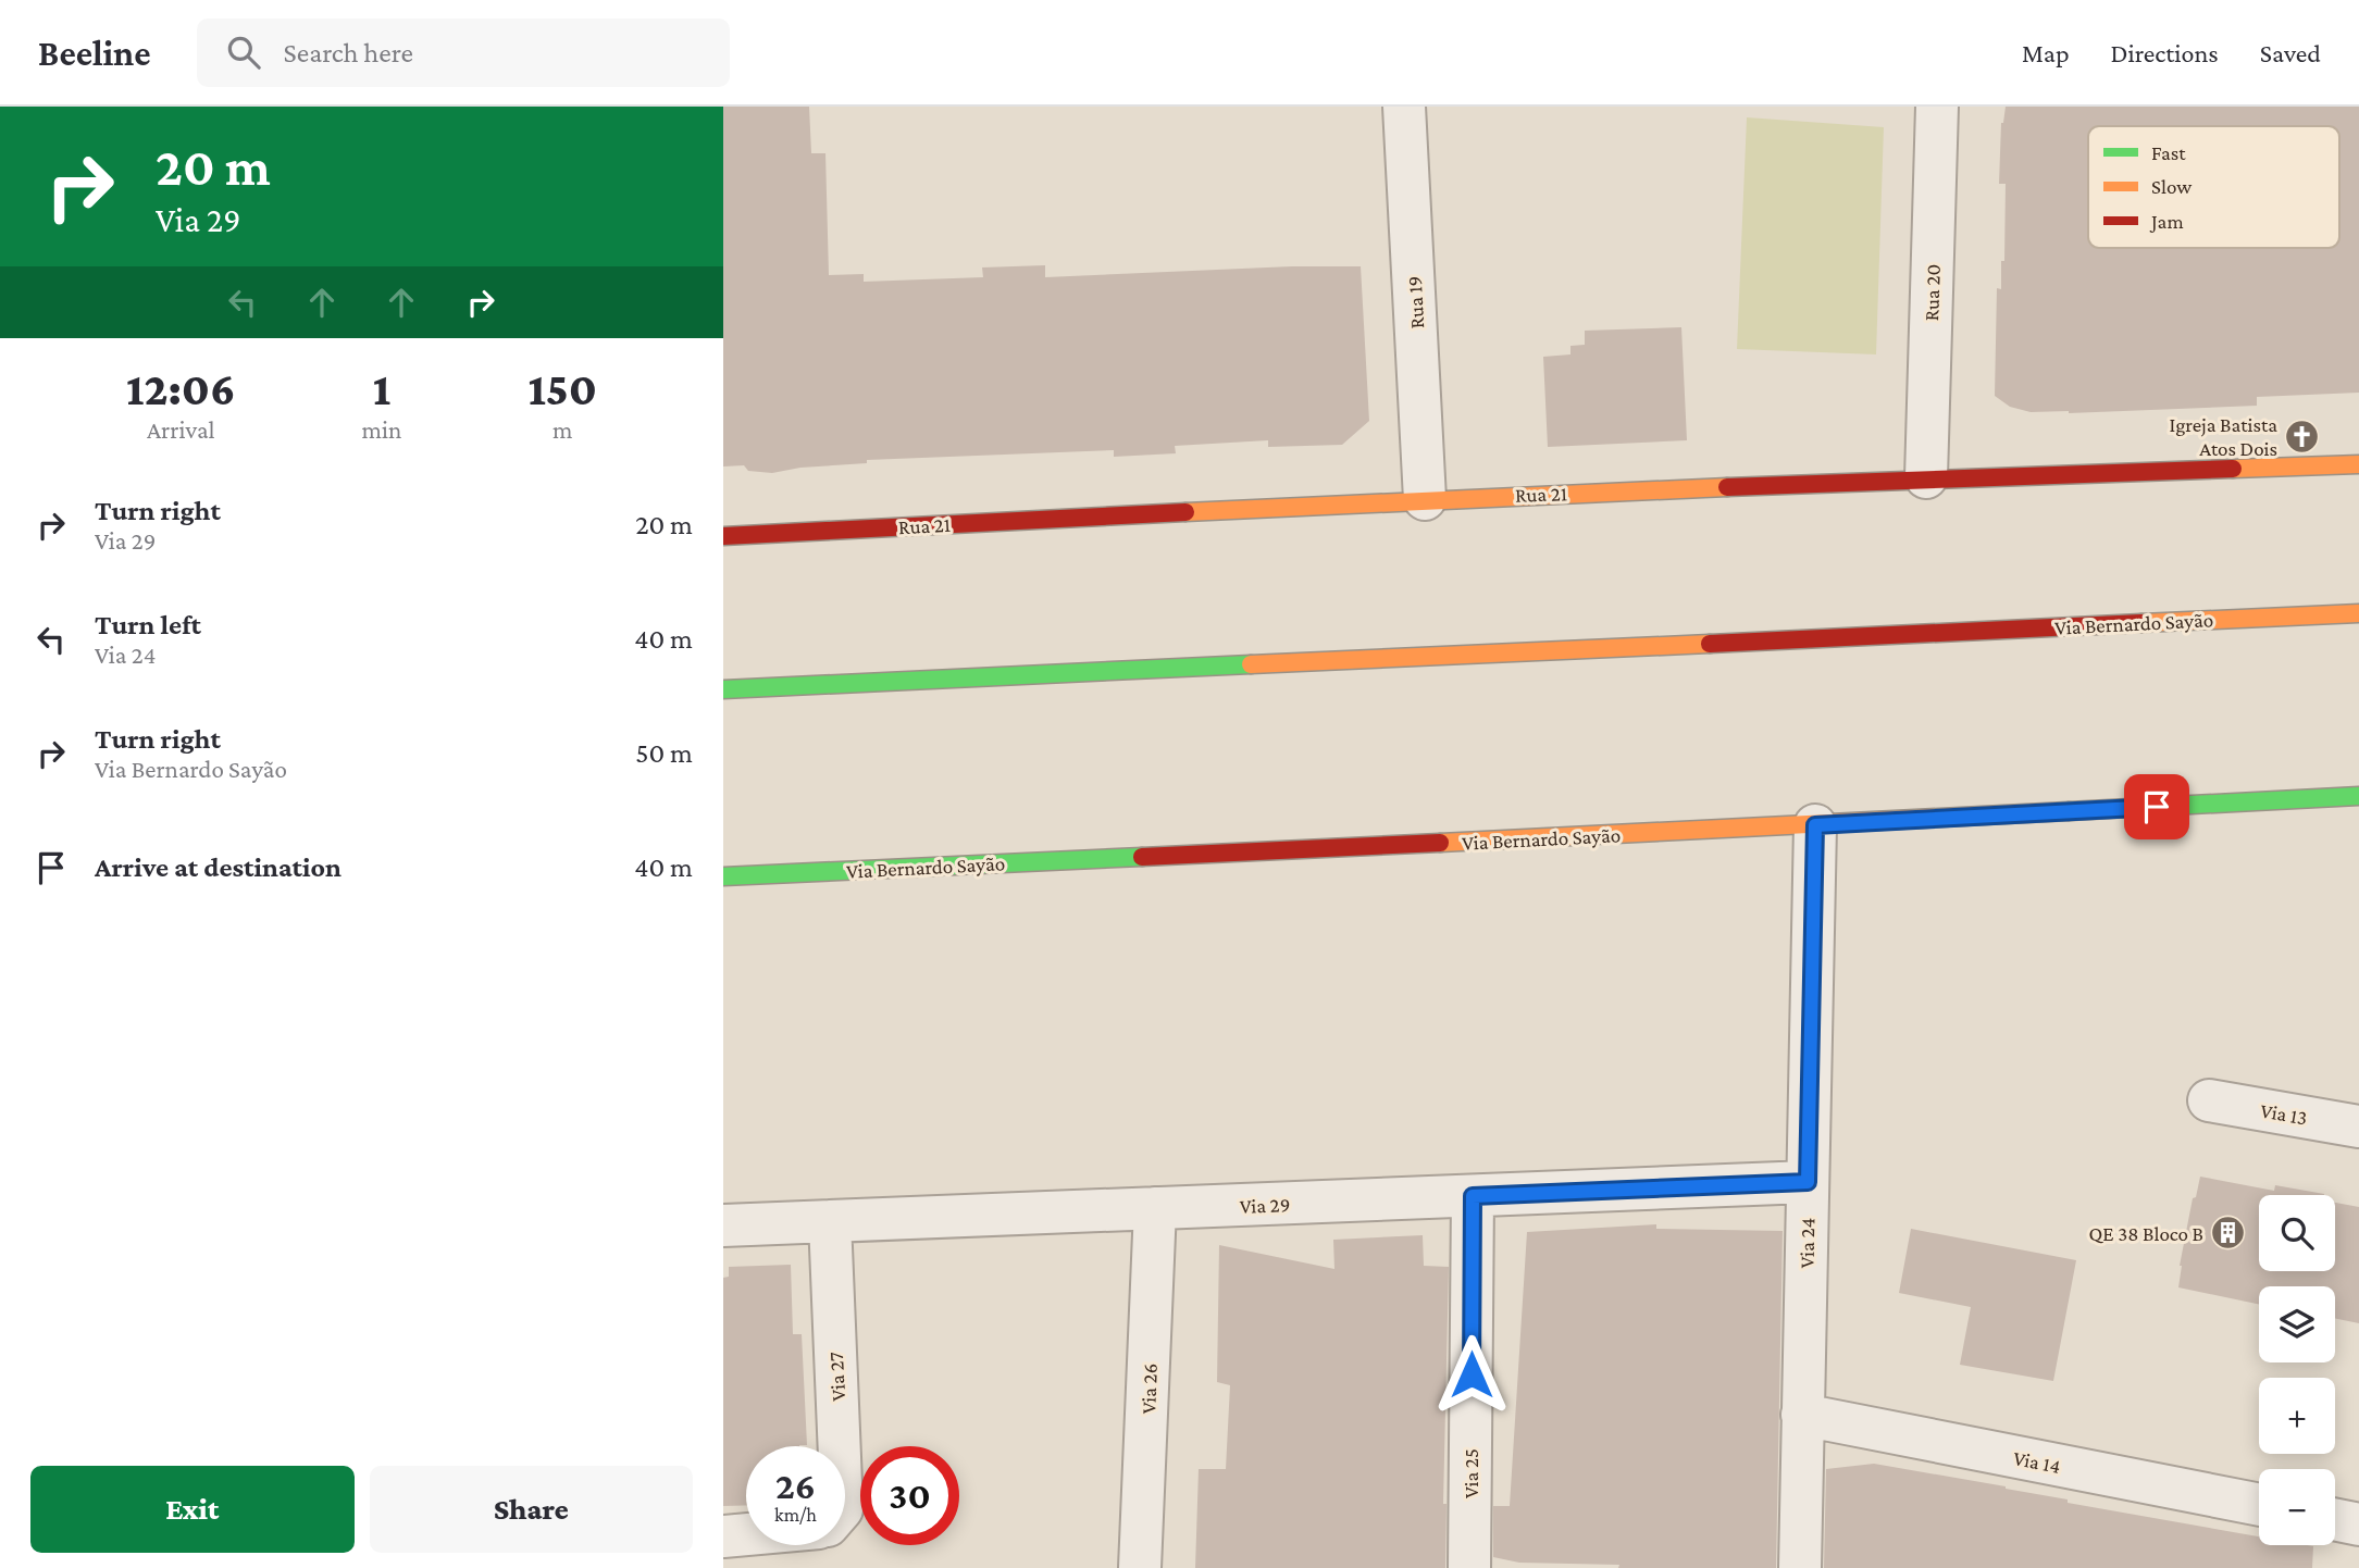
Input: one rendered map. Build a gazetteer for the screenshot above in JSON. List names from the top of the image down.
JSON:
{
  "streets": {
    "main road": ["Rua 21", "Via Bernardo Sayão"],
    "street": [
      "Rua 20",
      "Rua 19",
      "Via 13",
      "Via 29",
      "Via 24",
      "Via 27",
      "Via 26",
      "Via 14",
      "Via 25"
    ]
  },
  "crossings": [
    ["Rua 20", "Rua 21"],
    ["Rua 19", "Rua 21"],
    ["Via Bernardo Sayão", "Via 24"],
    ["Via 29", "Via 24"],
    ["Via 29", "Via 27"],
    ["Via 29", "Via 26"],
    ["Via 29", "Via 25"],
    ["Via 24", "Via 14"]
  ],
  "places": {
    "church": ["Igreja Batista Atos Dois"],
    "building": ["QE 38 Bloco B"]
  },
  "legend": ["Fast", "Slow", "Jam"],
  "page": {
    "header": "Beeline",
    "search": "Search here",
    "nav": ["Map", "Directions", "Saved"],
    "turn": ["20 m", "Via 29"],
    "eta": [
      "12:06",
      "Arrival",
      "1",
      "min",
      "150",
      "m"
    ],
    "list": [
      {
        "name": "Turn right",
        "note": "Via 29",
        "value": "20 m"
      },
      {
        "name": "Turn left",
        "note": "Via 24",
        "value": "40 m"
      },
      {
        "name": "Turn right",
        "note": "Via Bernardo Sayão",
        "value": "50 m"
      },
      {
        "name": "Arrive at destination",
        "value": "40 m"
      }
    ],
    "map_buttons": ["+", "−"],
    "speed": "26 km/h",
    "limit": "30",
    "buttons": ["Exit", "Share"]
  }
}
